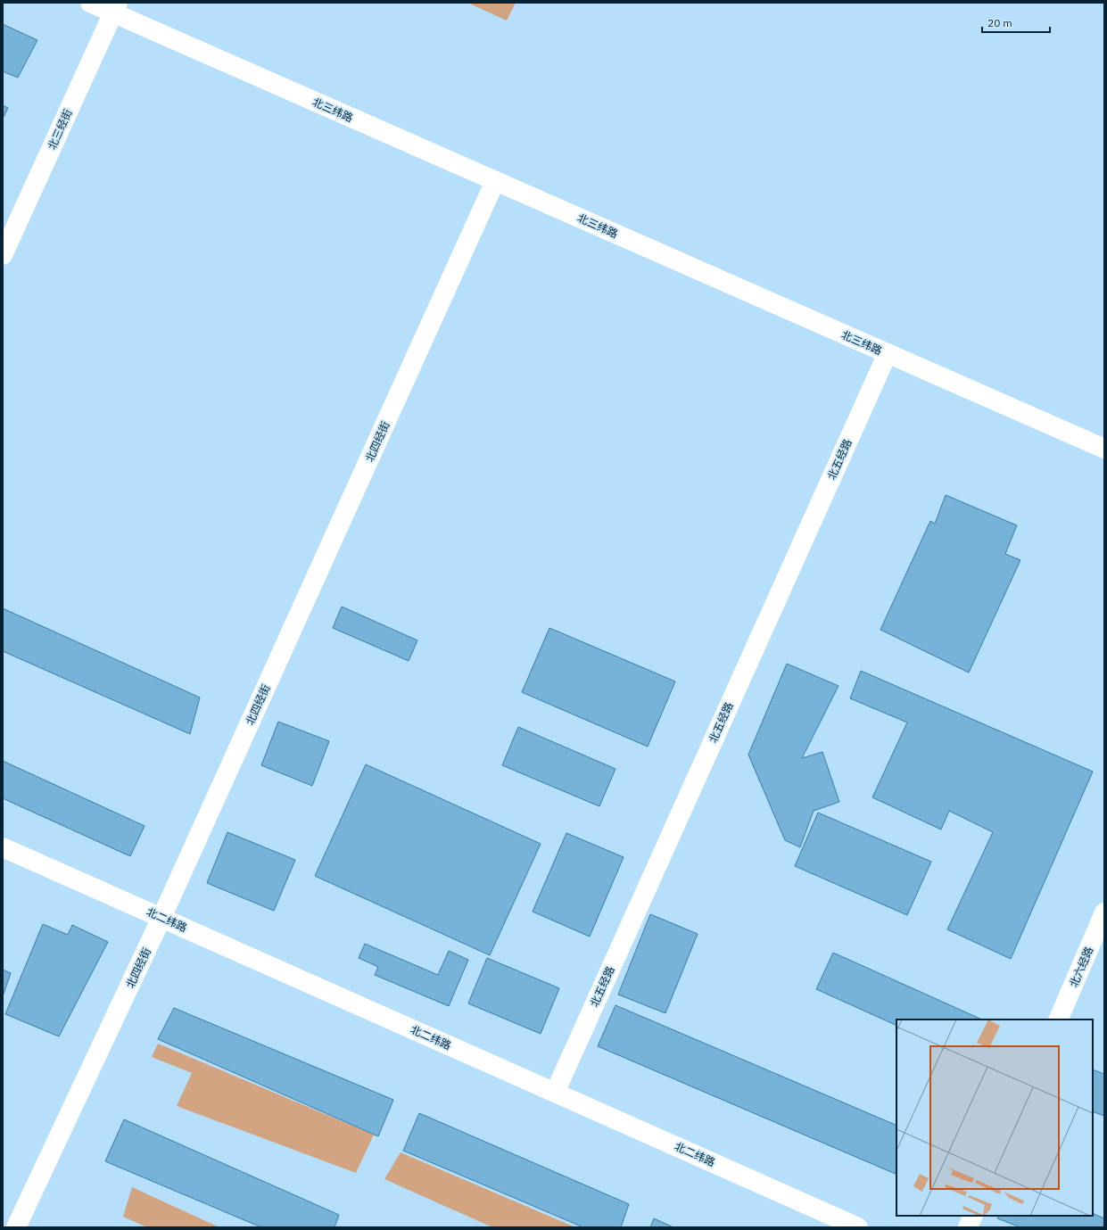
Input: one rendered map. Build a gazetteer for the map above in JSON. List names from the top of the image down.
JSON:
{
  "streets": {
    "street": [
      "北三纬路",
      "北三经街",
      "北四经街",
      "北五经路",
      "北二纬路",
      "北六经路"
    ]
  },
  "crossings": [
    ["北三纬路", "北三经街"],
    ["北三纬路", "北四经街"],
    ["北三纬路", "北五经路"],
    ["北四经街", "北二纬路"],
    ["北五经路", "北二纬路"]
  ],
  "scale_bar": "20 m"
}
